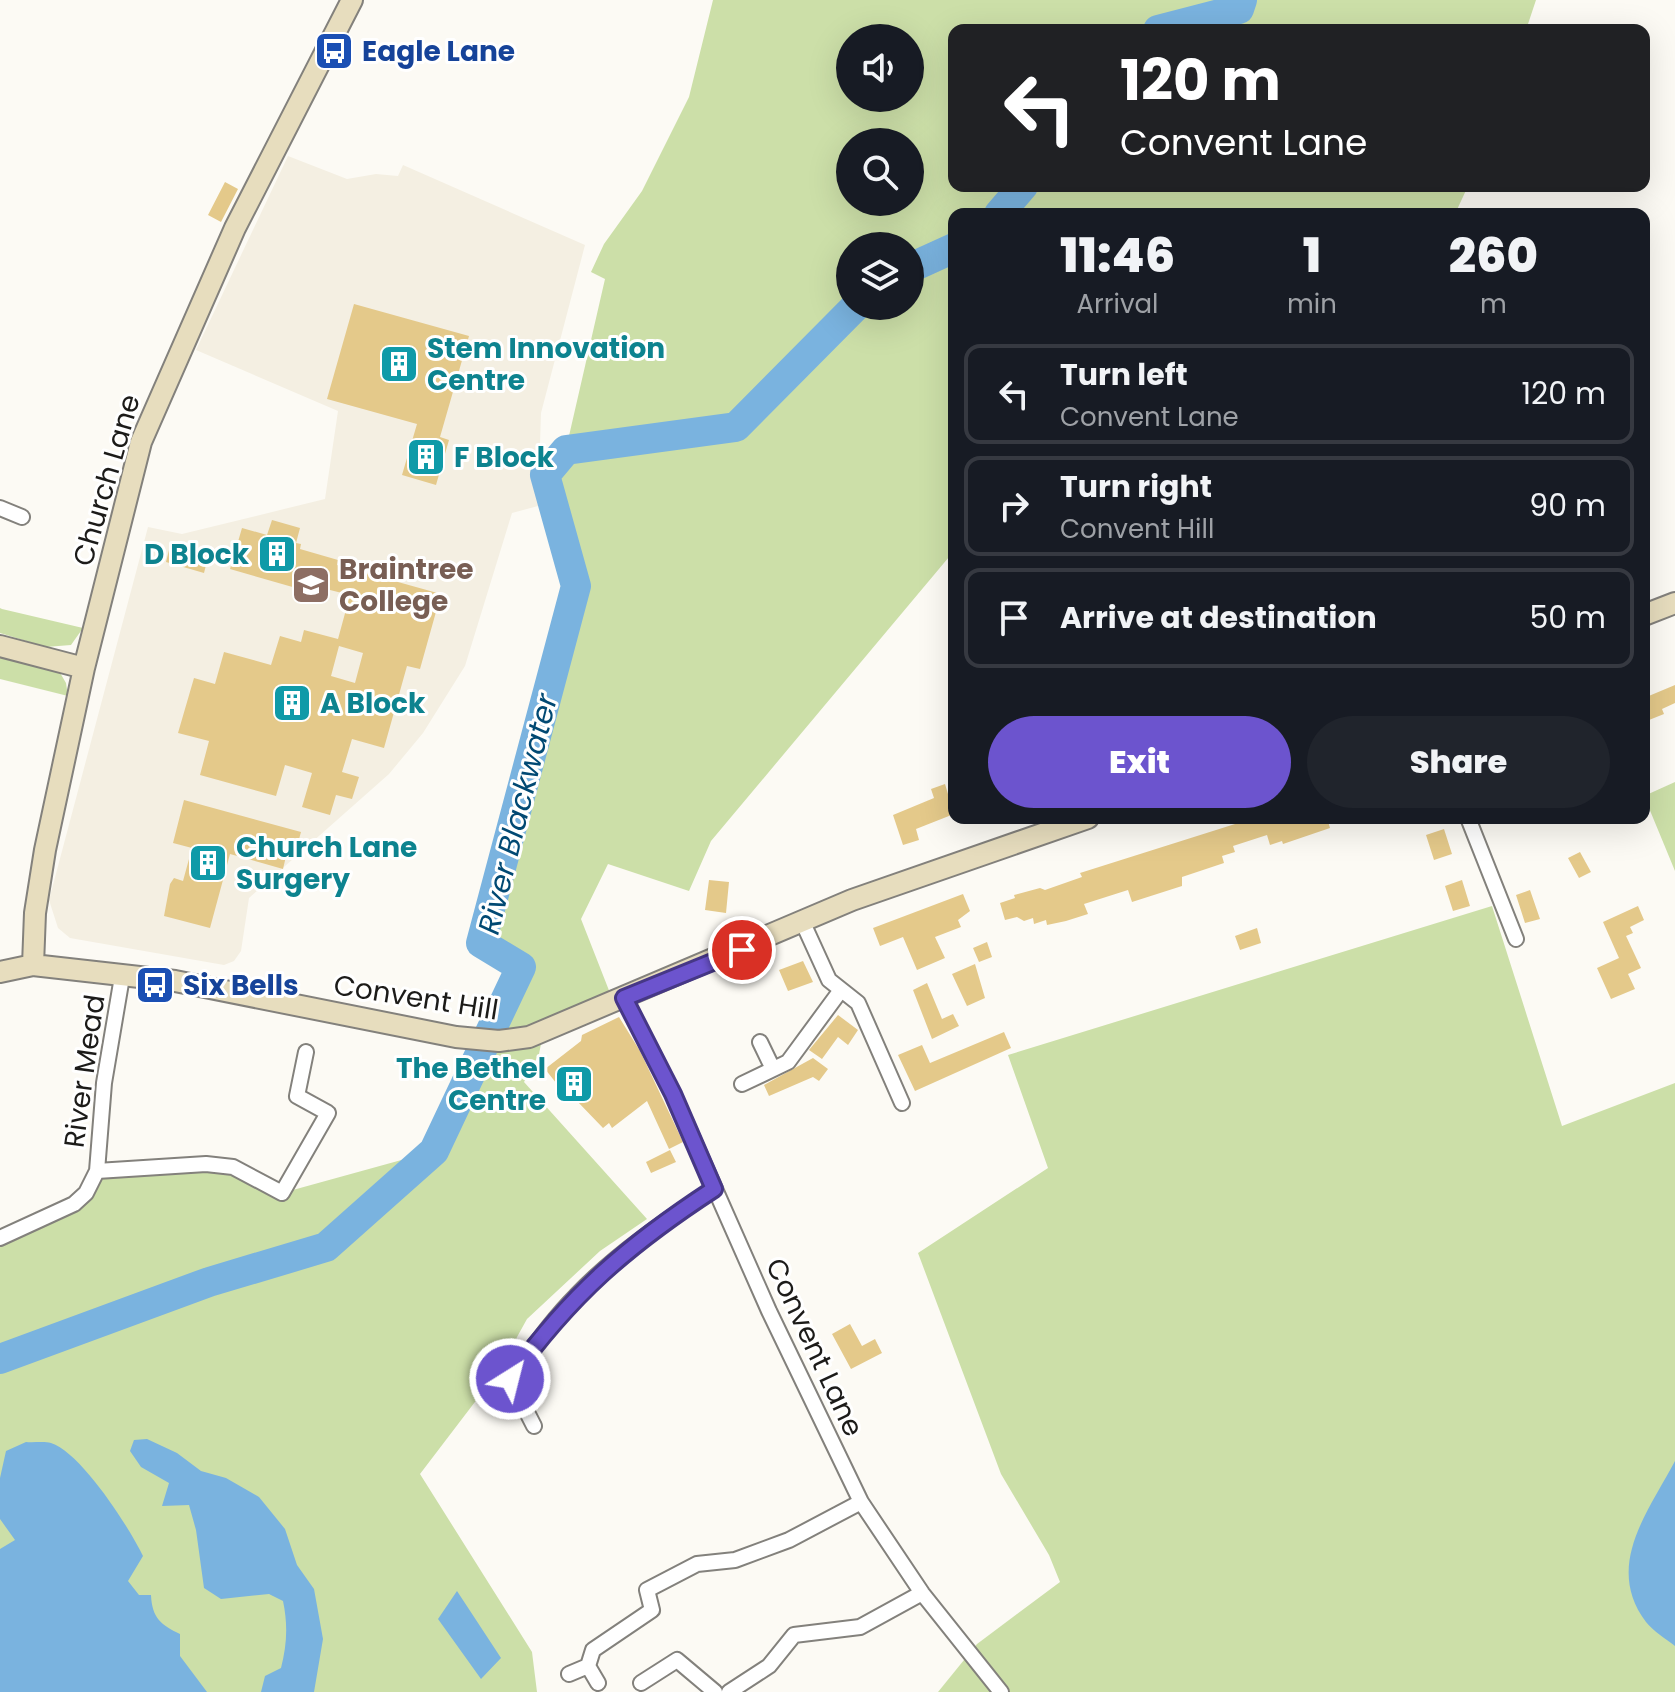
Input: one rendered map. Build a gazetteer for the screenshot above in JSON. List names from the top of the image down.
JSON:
{
  "streets": {
    "main road": ["Church Lane", "Convent Hill"],
    "street": ["River Mead", "Convent Lane"]
  },
  "crossings": [
    ["Church Lane", "Convent Hill"],
    ["Convent Hill", "River Mead"],
    ["Convent Hill", "Convent Lane"]
  ],
  "water": ["River Blackwater"],
  "places": {
    "bus stop": ["Eagle Lane", "Six Bells"],
    "building": [
      "Stem Innovation Centre",
      "F Block",
      "D Block",
      "A Block",
      "Church Lane Surgery",
      "The Bethel Centre"
    ],
    "school or university": ["Braintree College"]
  },
  "page": {
    "turn": ["120 m", "Convent Lane"],
    "eta": [
      "11:46",
      "Arrival",
      "1",
      "min",
      "260",
      "m"
    ],
    "list": [
      {
        "name": "Turn left",
        "note": "Convent Lane",
        "value": "120 m"
      },
      {
        "name": "Turn right",
        "note": "Convent Hill",
        "value": "90 m"
      },
      {
        "name": "Arrive at destination",
        "value": "50 m"
      }
    ],
    "buttons": ["Exit", "Share"]
  }
}
